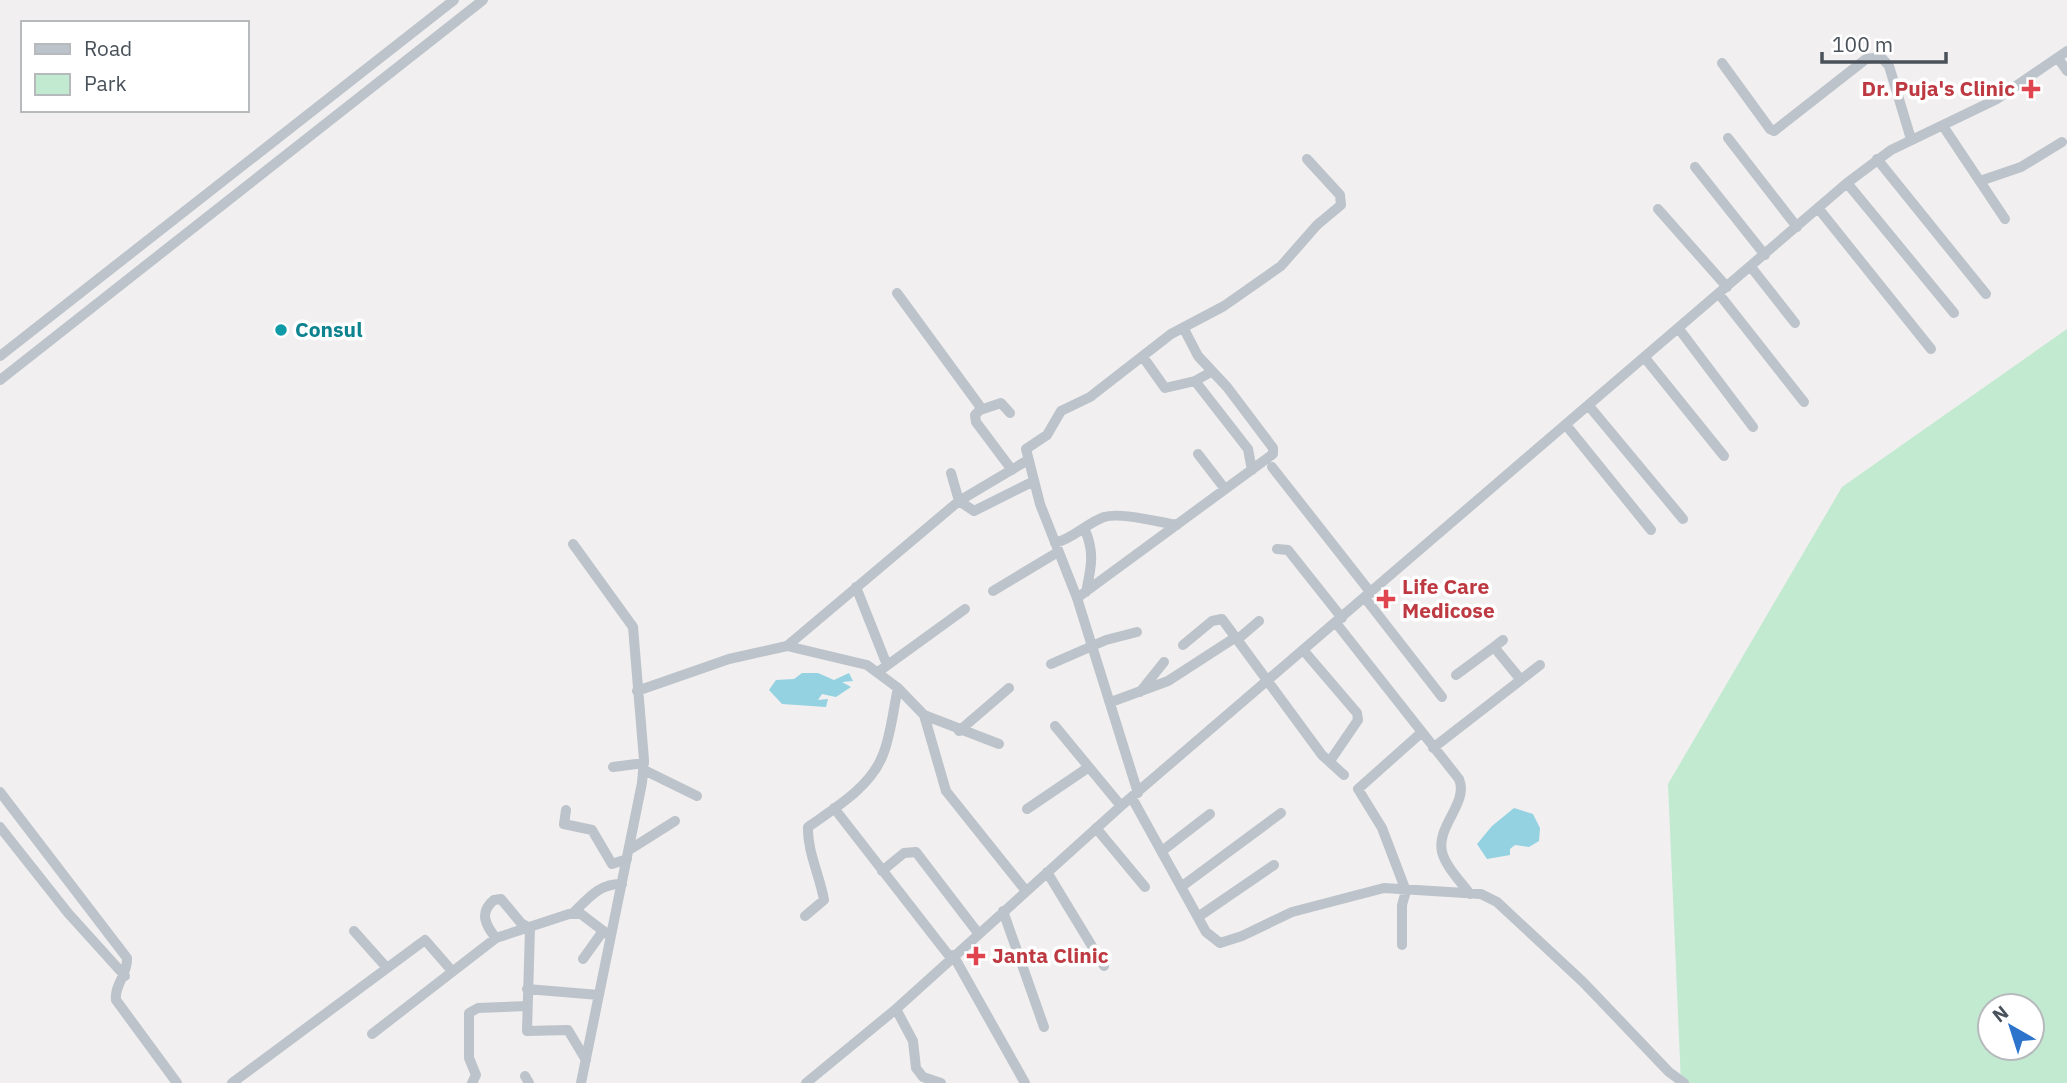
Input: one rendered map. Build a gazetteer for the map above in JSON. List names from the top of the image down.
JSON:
{
  "places": {
    "health": ["Dr. Puja's Clinic", "Life Care Medicose", "Janta Clinic"],
    "other": ["Consul"]
  },
  "legend": ["Road", "Park"],
  "scale_bar": "100 m",
  "north": "top left"
}
